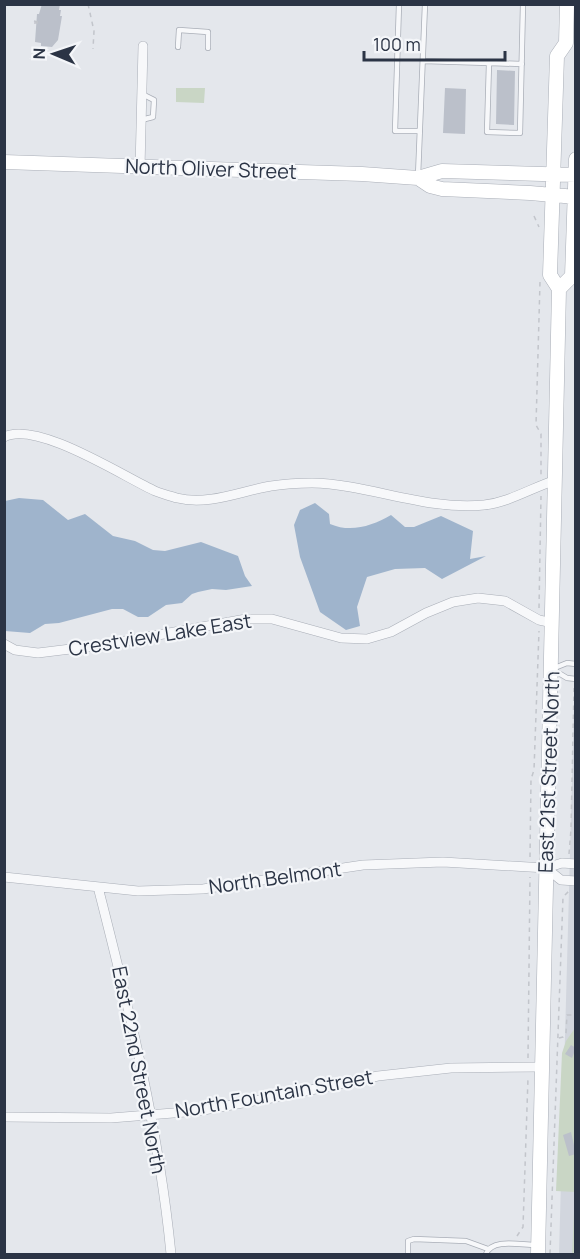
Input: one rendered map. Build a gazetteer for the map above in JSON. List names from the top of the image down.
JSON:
{
  "streets": {
    "main road": ["North Oliver Street", "East 21st Street North"],
    "street": [
      "Crestview Lake East",
      "North Belmont",
      "East 22nd Street North",
      "North Fountain Street"
    ]
  },
  "crossings": [
    ["North Oliver Street", "East 21st Street North"],
    ["Crestview Lake East", "East 21st Street North"],
    ["East 21st Street North", "North Belmont"],
    ["East 21st Street North", "North Fountain Street"],
    ["North Belmont", "East 22nd Street North"],
    ["East 22nd Street North", "North Fountain Street"]
  ],
  "scale_bar": "100 m",
  "north": "left"
}
